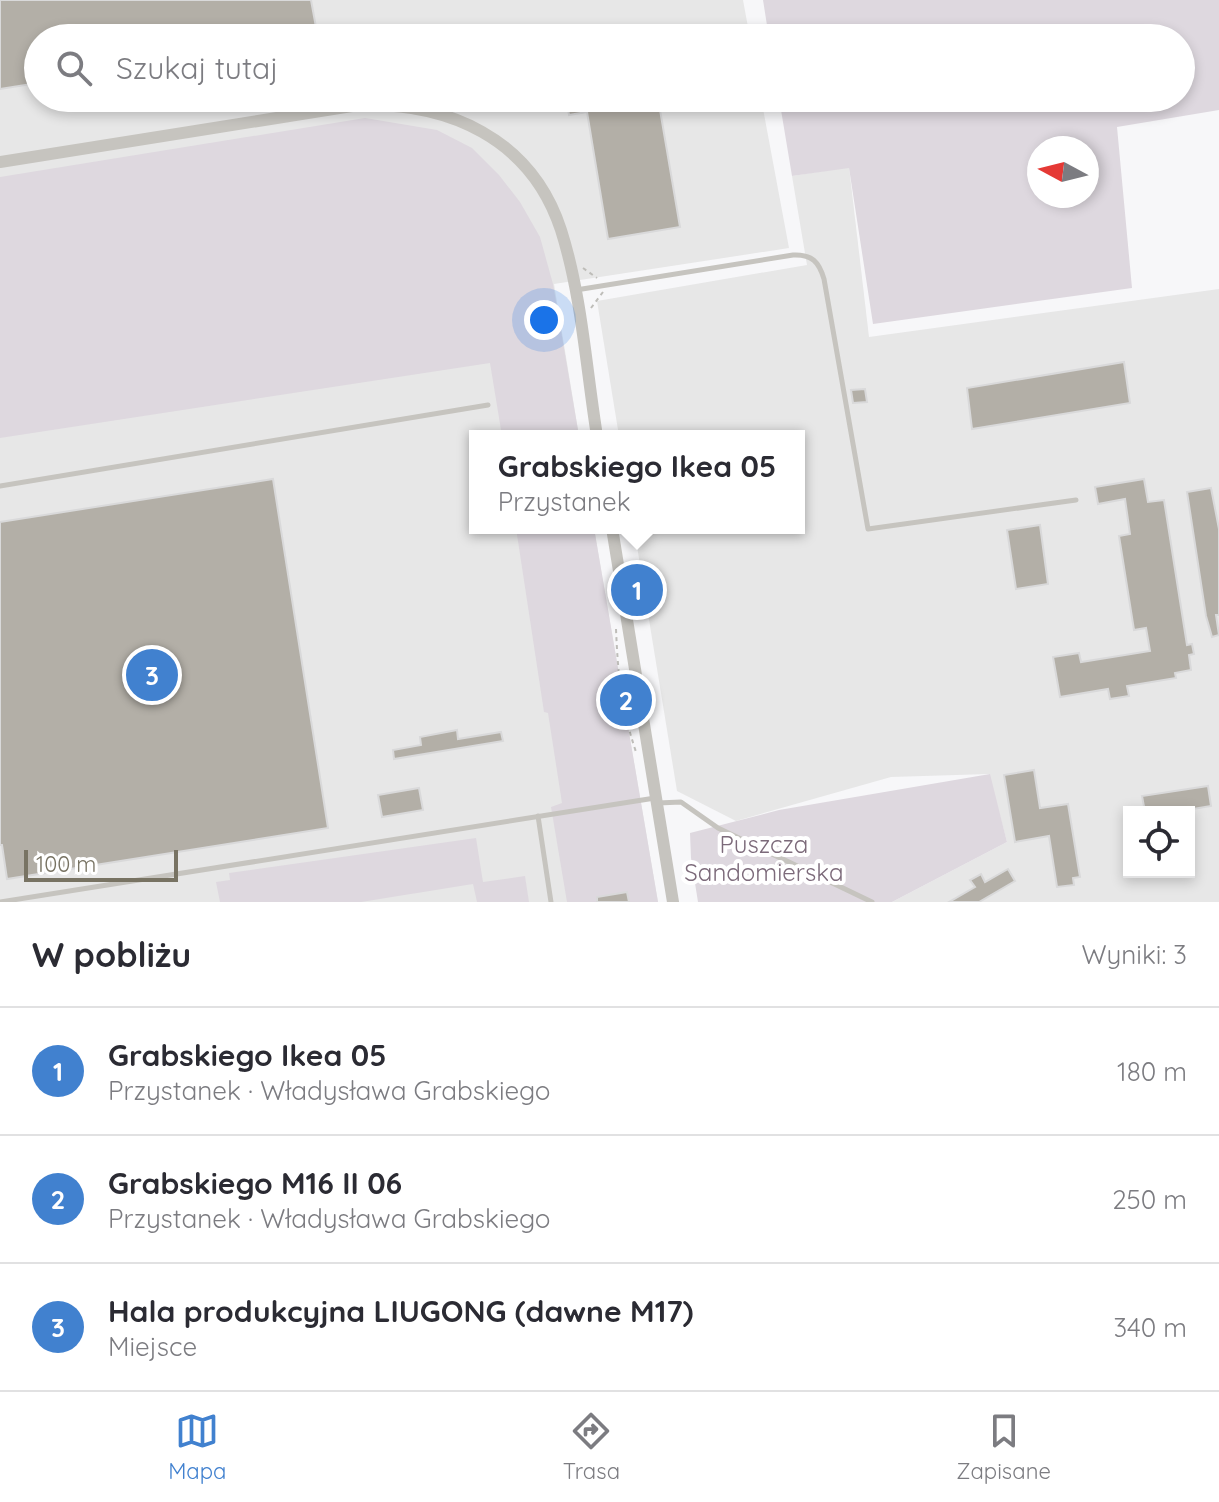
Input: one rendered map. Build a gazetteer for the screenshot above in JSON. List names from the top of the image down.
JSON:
{
  "parks": ["Puszcza Sandomierska"],
  "scale_bar": "100 m",
  "north": "left",
  "page": {
    "search": "Szukaj tutaj",
    "popup": ["Grabskiego Ikea 05", "Przystanek"],
    "pins": ["1", "3", "2"],
    "scale": "100 m",
    "heading": ["W pobliżu", "Wyniki: 3"],
    "list": [
      {
        "mark": "1",
        "name": "Grabskiego Ikea 05",
        "note": "Przystanek · Władysława Grabskiego",
        "value": "180 m"
      },
      {
        "mark": "2",
        "name": "Grabskiego M16 II 06",
        "note": "Przystanek · Władysława Grabskiego",
        "value": "250 m"
      },
      {
        "mark": "3",
        "name": "Hala produkcyjna LIUGONG (dawne M17)",
        "note": "Miejsce",
        "value": "340 m"
      }
    ],
    "nav": ["Mapa", "Trasa", "Zapisane"]
  }
}
